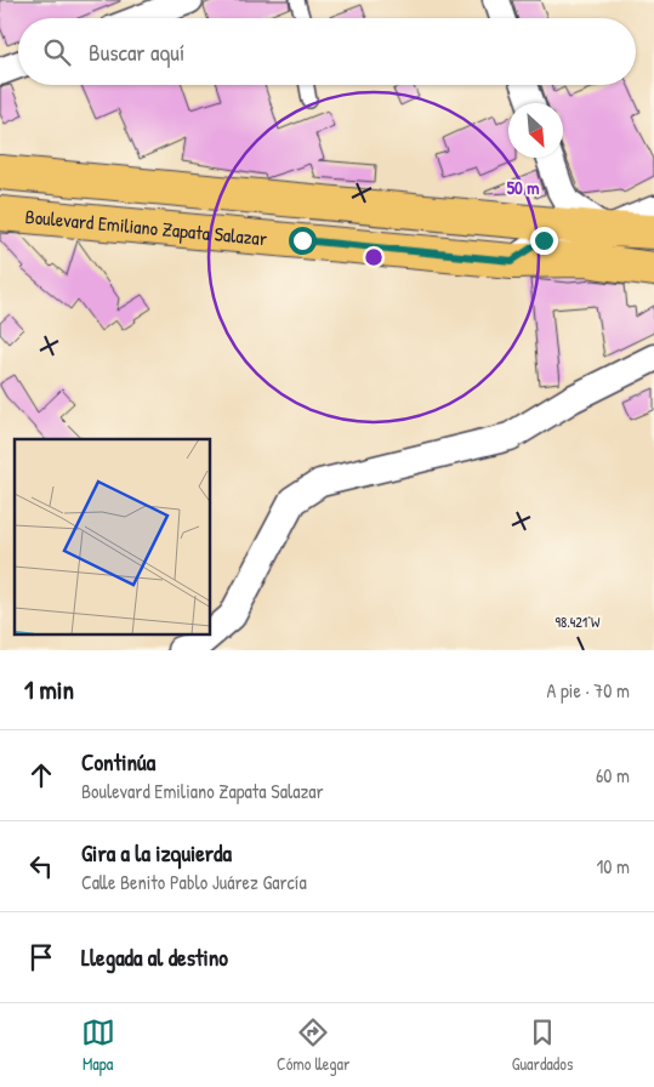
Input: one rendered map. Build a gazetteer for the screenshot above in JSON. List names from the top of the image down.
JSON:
{
  "streets": {
    "main road": ["Boulevard Emiliano Zapata Salazar"]
  },
  "north": "bottom right",
  "page": {
    "search": "Buscar aquí",
    "heading": ["1 min", "A pie · 70 m"],
    "list": [
      ["Continúa", "Boulevard Emiliano Zapata Salazar", "60 m"],
      ["Gira a la izquierda", "Calle Benito Pablo Juárez García", "10 m"],
      "Llegada al destino"
    ],
    "nav": ["Mapa", "Cómo llegar", "Guardados"]
  },
  "coordinates": ["98.421°W"],
  "rings": ["50 m"]
}
